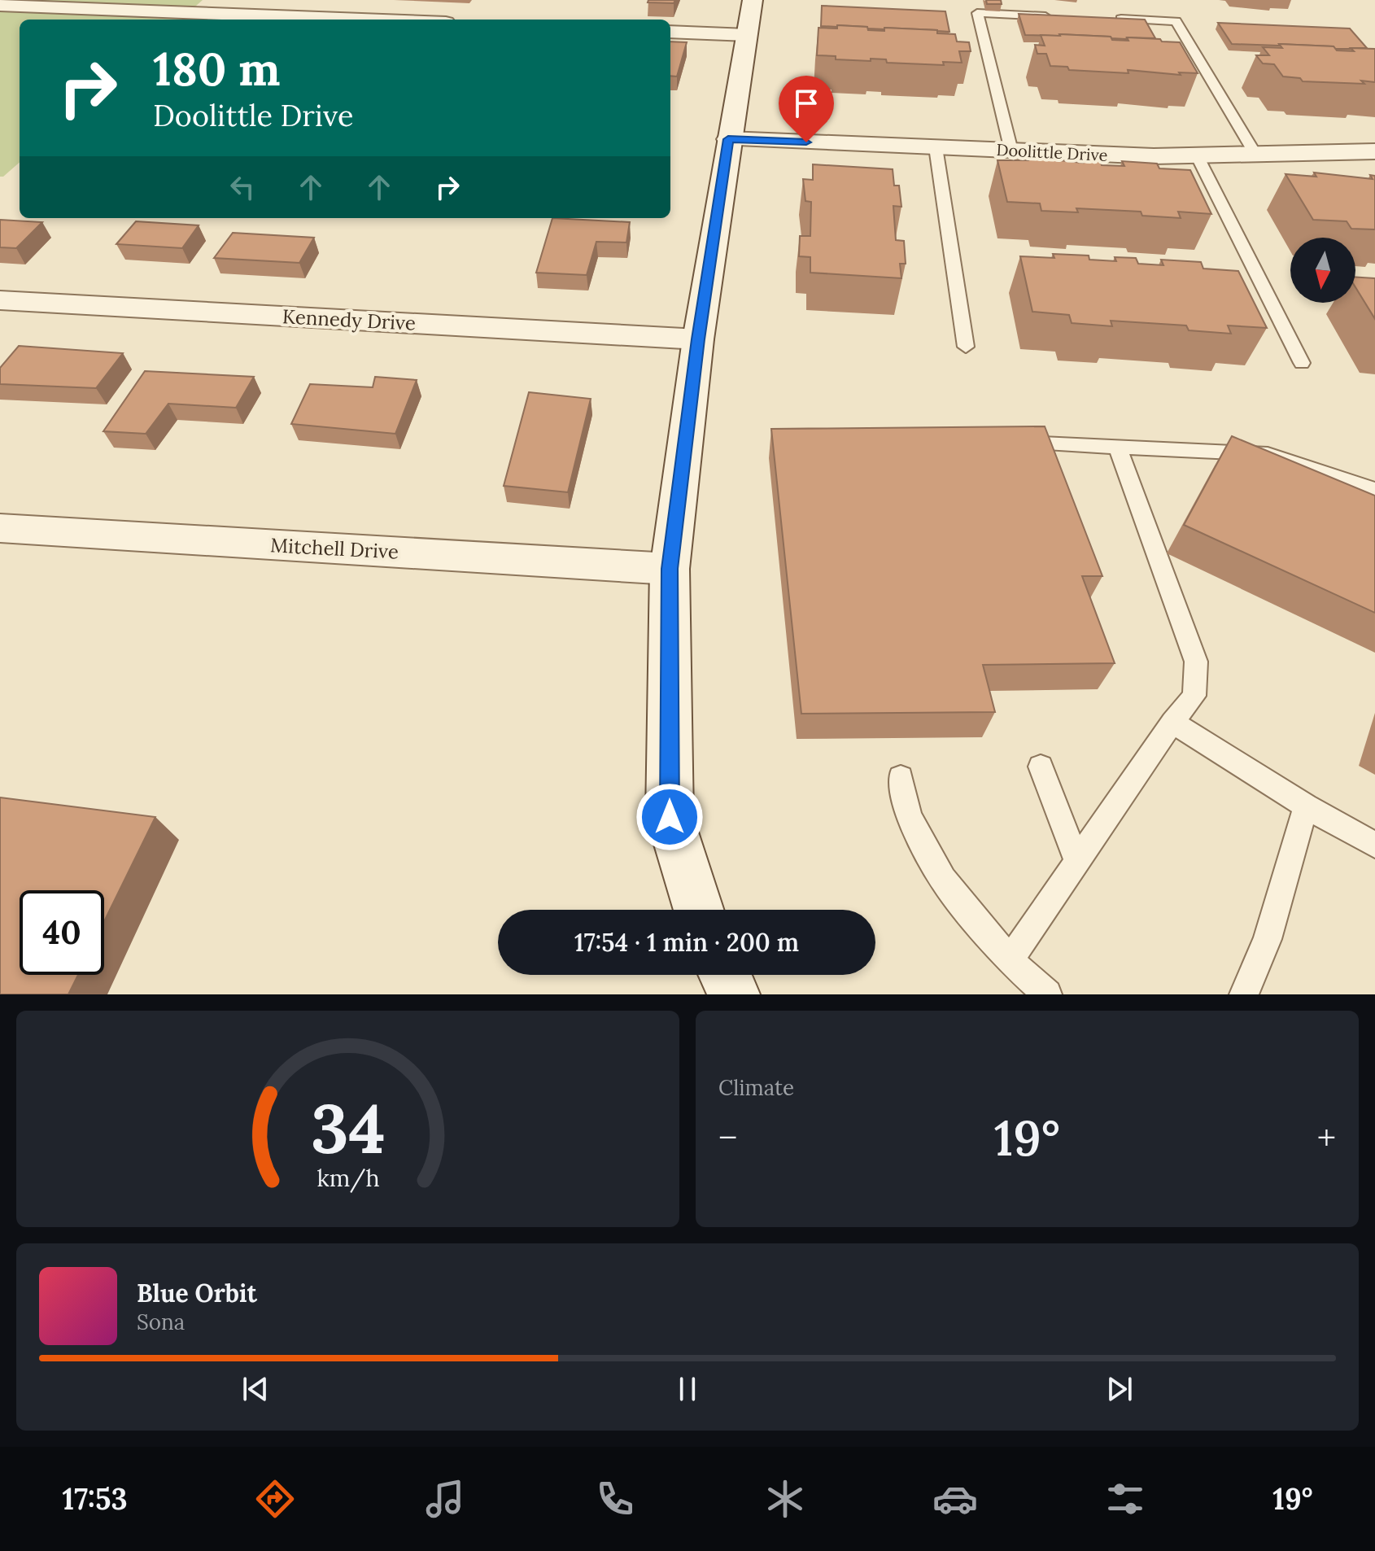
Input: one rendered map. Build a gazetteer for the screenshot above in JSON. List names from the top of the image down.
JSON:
{
  "streets": {
    "street": ["Doolittle Drive", "Kennedy Drive", "Mitchell Drive"]
  },
  "north": "bottom",
  "page": {
    "turn": ["180 m", "Doolittle Drive"],
    "limit": "40",
    "trip": "17:54 · 1 min · 200 m",
    "tile": "Climate",
    "heat": ["−", "19°", "+"],
    "song": ["Blue Orbit", "Sona"],
    "tabs": ["17:53", "19°"],
    "gauge": ["34", "km/h"]
  }
}
